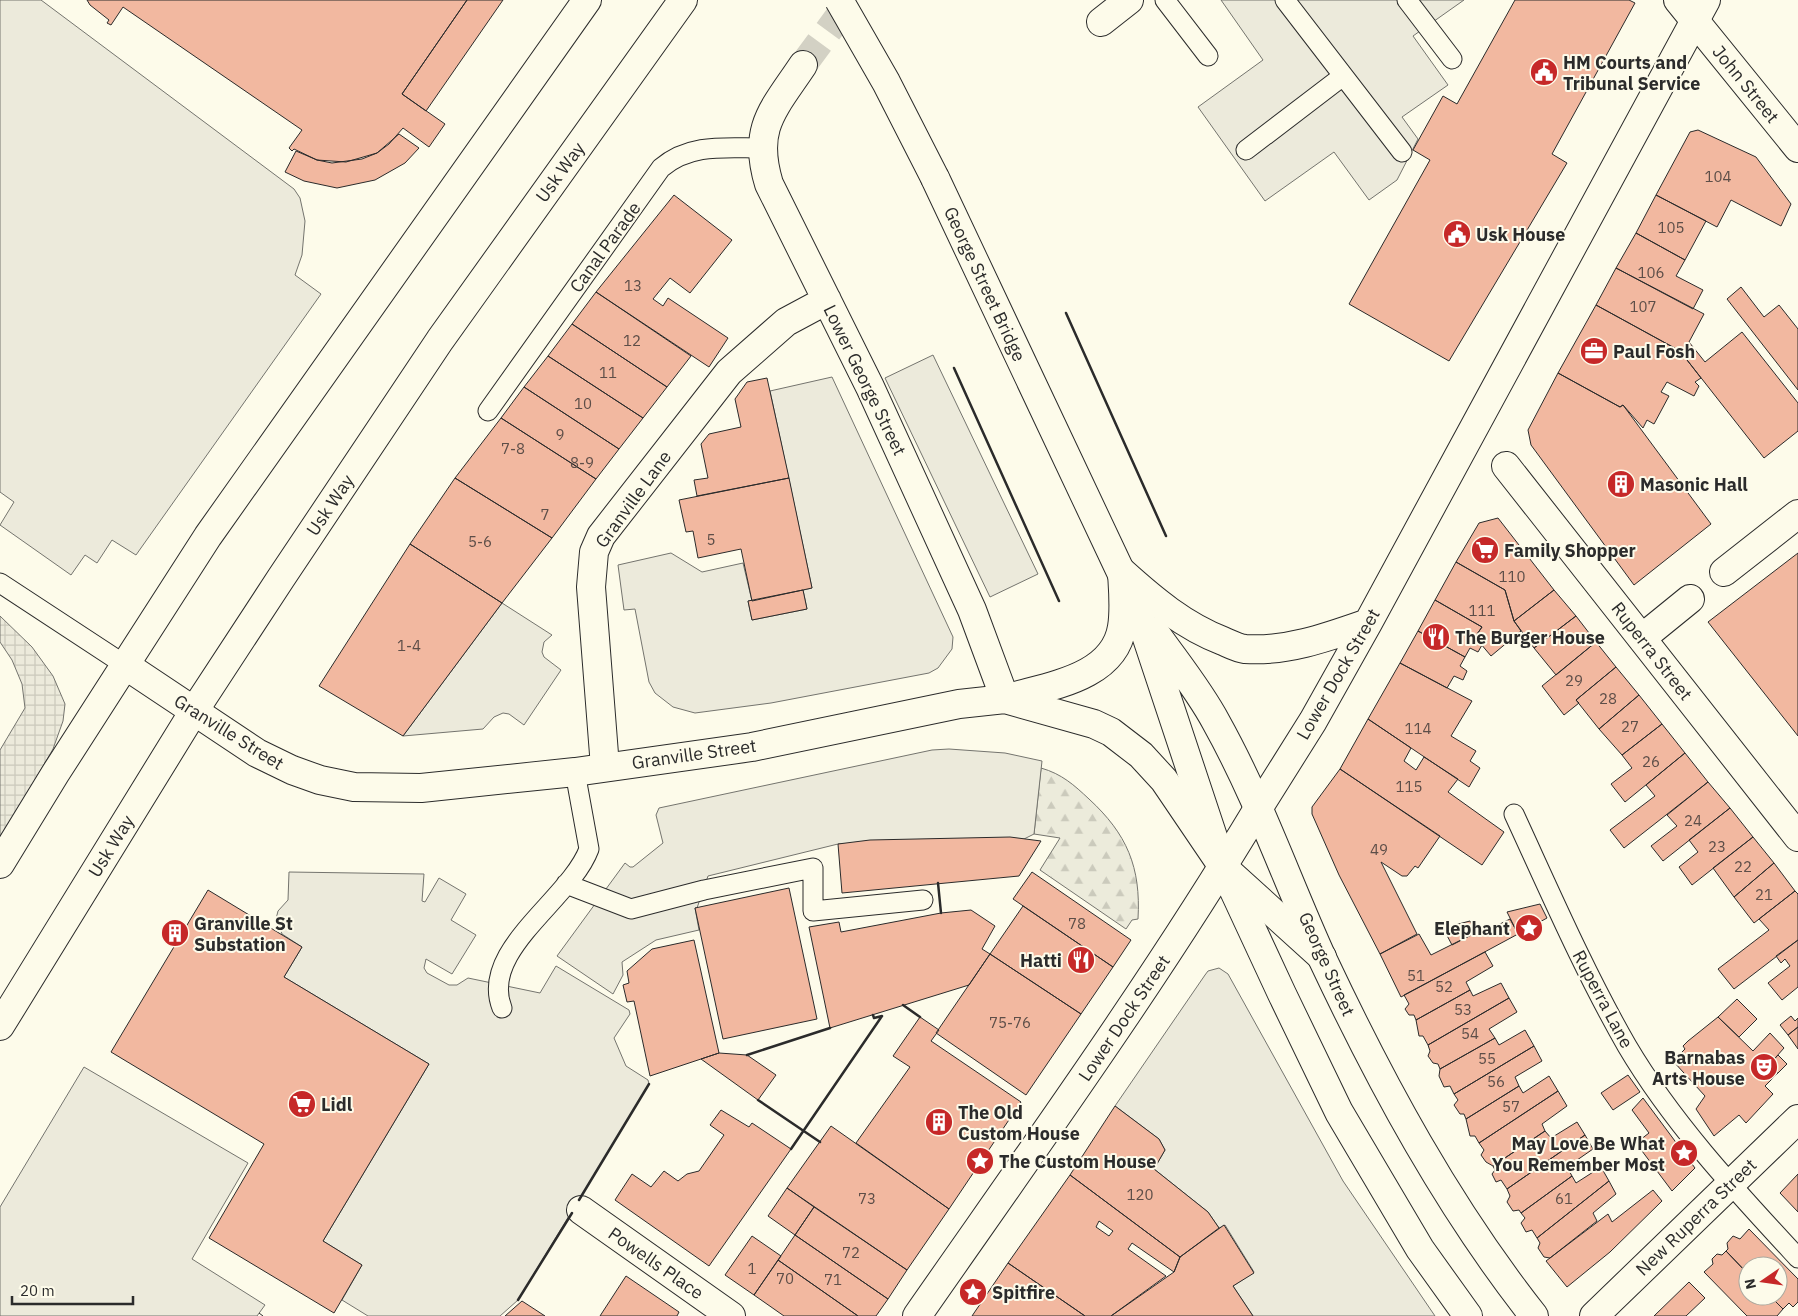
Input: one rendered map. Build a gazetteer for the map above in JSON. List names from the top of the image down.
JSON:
{
  "streets": {
    "street": [
      "John Street",
      "Usk Way",
      "George Street Bridge",
      "Lower George Street",
      "Granville Lane",
      "Ruperra Street",
      "Lower Dock Street",
      "Granville Street",
      "George Street",
      "New Ruperra Street",
      "Powells Place"
    ],
    "lane": ["Canal Parade", "Ruperra Lane"]
  },
  "crossings": [
    ["John Street", "Lower Dock Street"],
    ["Usk Way", "Granville Street"],
    ["Canal Parade", "Lower George Street"],
    ["George Street Bridge", "George Street"],
    ["Lower George Street", "Granville Lane"],
    ["Lower George Street", "Granville Street"],
    ["Granville Lane", "Granville Street"],
    ["Lower Dock Street", "Granville Street"],
    ["Lower Dock Street", "George Street"],
    ["Granville Street", "George Street"],
    ["Ruperra Lane", "New Ruperra Street"]
  ],
  "places": {
    "public building": ["HM Courts and Tribunal Service", "Usk House"],
    "office": ["Paul Fosh"],
    "building": ["Masonic Hall", "Granville St Substation", "The Old Custom House"],
    "supermarket": ["Family Shopper", "Lidl"],
    "restaurant": ["The Burger House", "Hatti"],
    "place": [
      "Elephant",
      "May Love Be What You Remember Most",
      "The Custom House",
      "Spitfire"
    ],
    "theatre": ["Barnabas Arts House"]
  },
  "house_numbers": [
    "104",
    "105",
    "106",
    "13",
    "107",
    "12",
    "11",
    "10",
    "9",
    "7-8",
    "8-9",
    "7",
    "5",
    "5-6",
    "110",
    "111",
    "1-4",
    "29",
    "28",
    "27",
    "114",
    "26",
    "115",
    "24",
    "23",
    "49",
    "22",
    "21",
    "78",
    "51",
    "52",
    "53",
    "75-76",
    "54",
    "55",
    "56",
    "57",
    "120",
    "73",
    "61",
    "72",
    "1",
    "70",
    "71"
  ],
  "scale_bar": "20 m",
  "north": "left"
}
